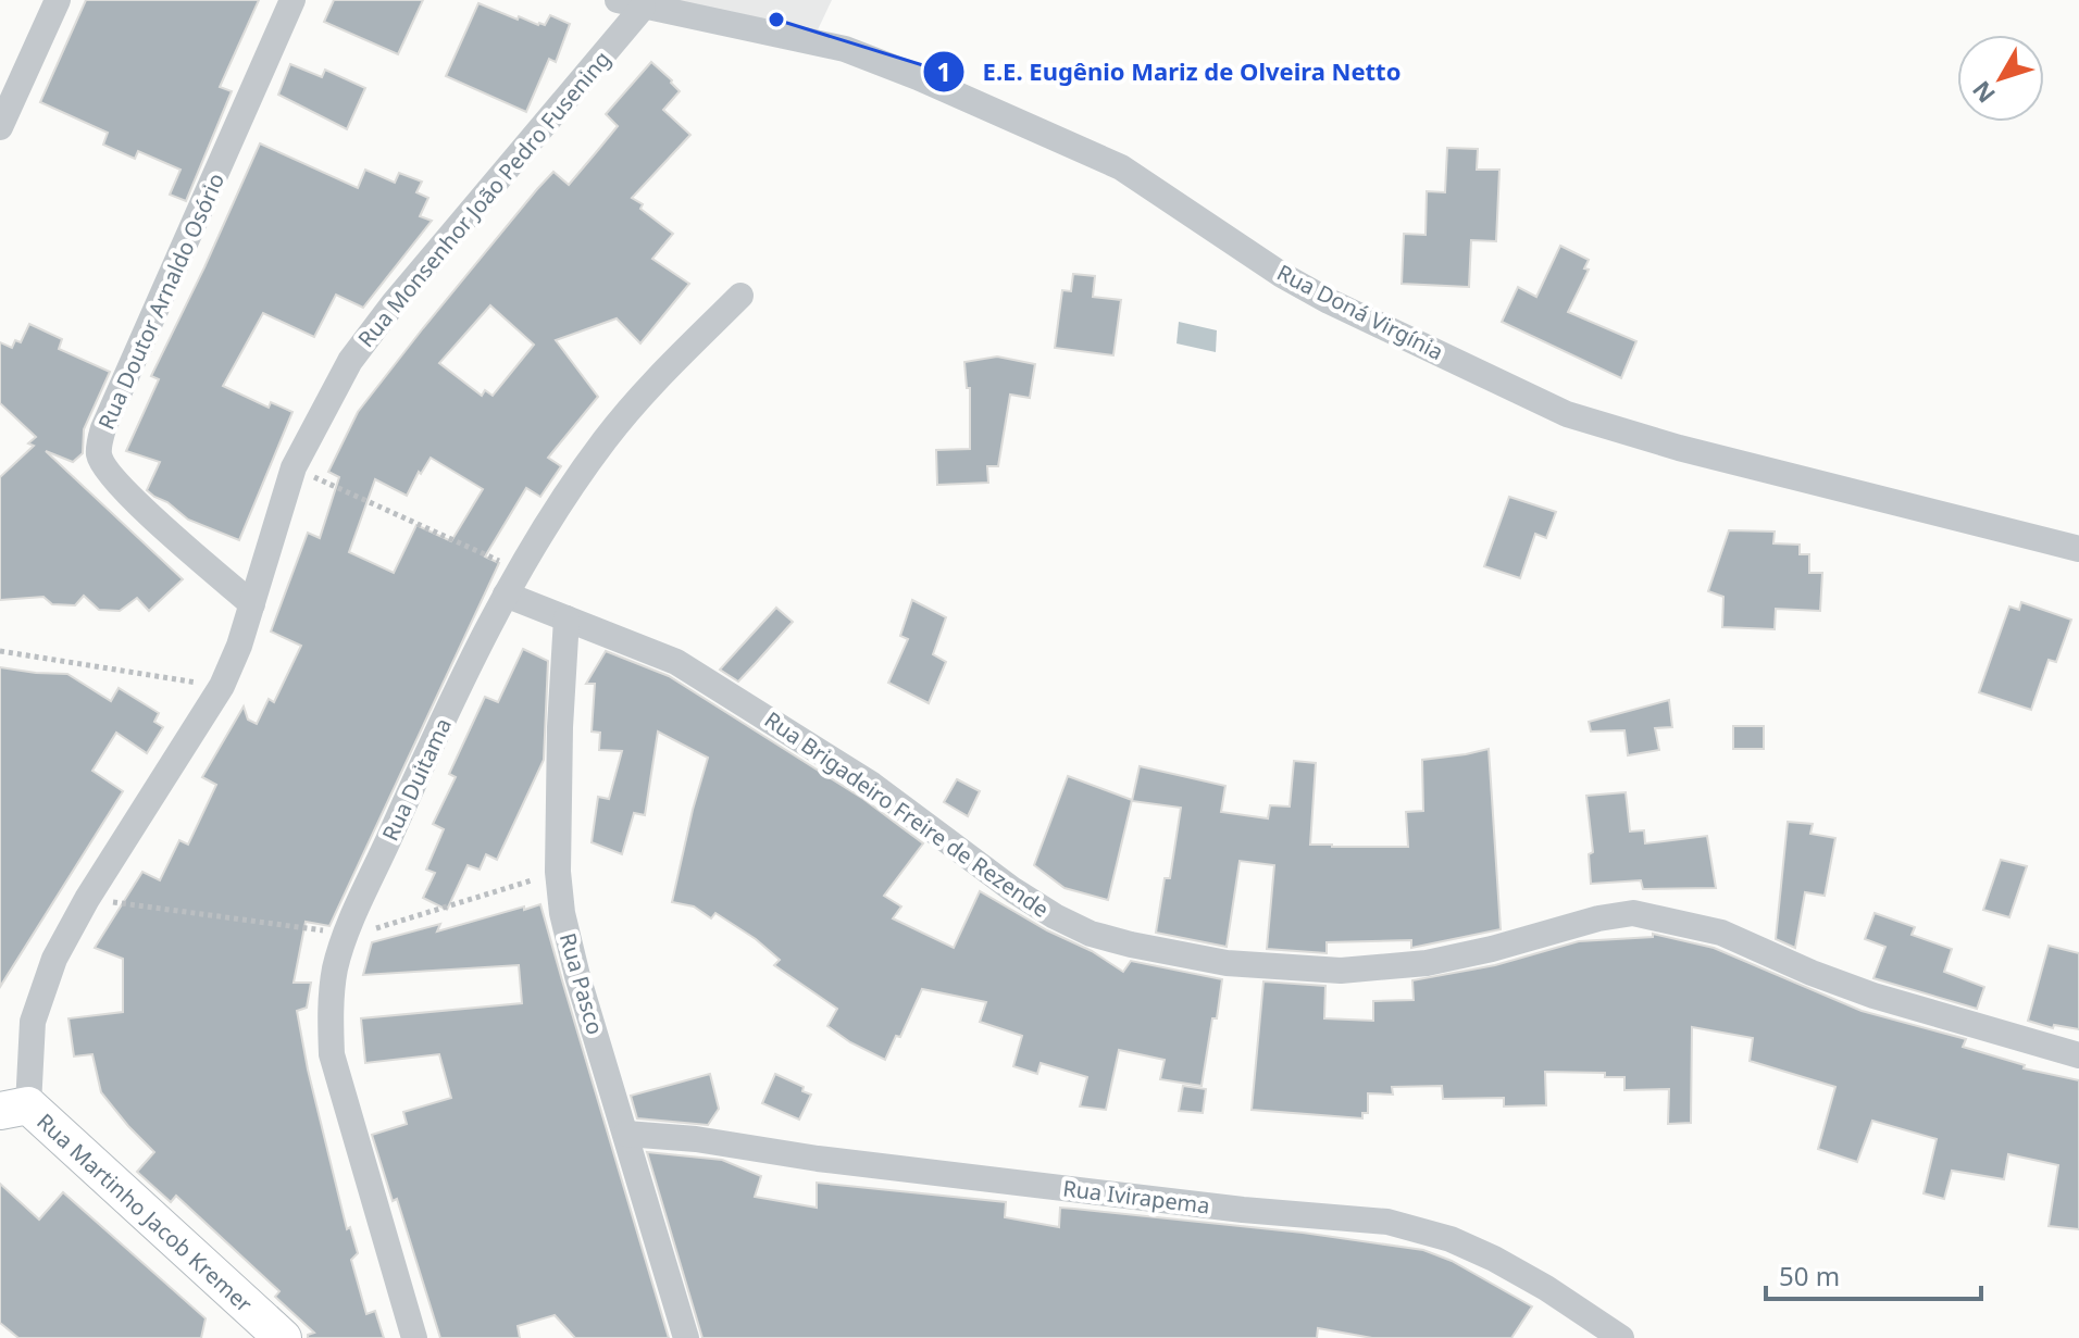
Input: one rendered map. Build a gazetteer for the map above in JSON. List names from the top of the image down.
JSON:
{
  "streets": {
    "street": [
      "Rua Monsenhor João Pedro Fusening",
      "Rua Doutor Arnaldo Osório",
      "Rua Doná Virgínia",
      "Rua Duitama",
      "Rua Brigadeiro Freire de Rezende",
      "Rua Pasco",
      "Rua Ivirapema",
      "Rua Martinho Jacob Kremer"
    ]
  },
  "crossings": [
    ["Rua Monsenhor João Pedro Fusening", "Rua Doutor Arnaldo Osório"],
    ["Rua Monsenhor João Pedro Fusening", "Rua Doná Virgínia"],
    ["Rua Monsenhor João Pedro Fusening", "Rua Martinho Jacob Kremer"],
    ["Rua Duitama", "Rua Brigadeiro Freire de Rezende"],
    ["Rua Brigadeiro Freire de Rezende", "Rua Pasco"],
    ["Rua Pasco", "Rua Ivirapema"]
  ],
  "places": ["E.E. Eugênio Mariz de Olveira Netto"],
  "scale_bar": "50 m",
  "north": "bottom left"
}
